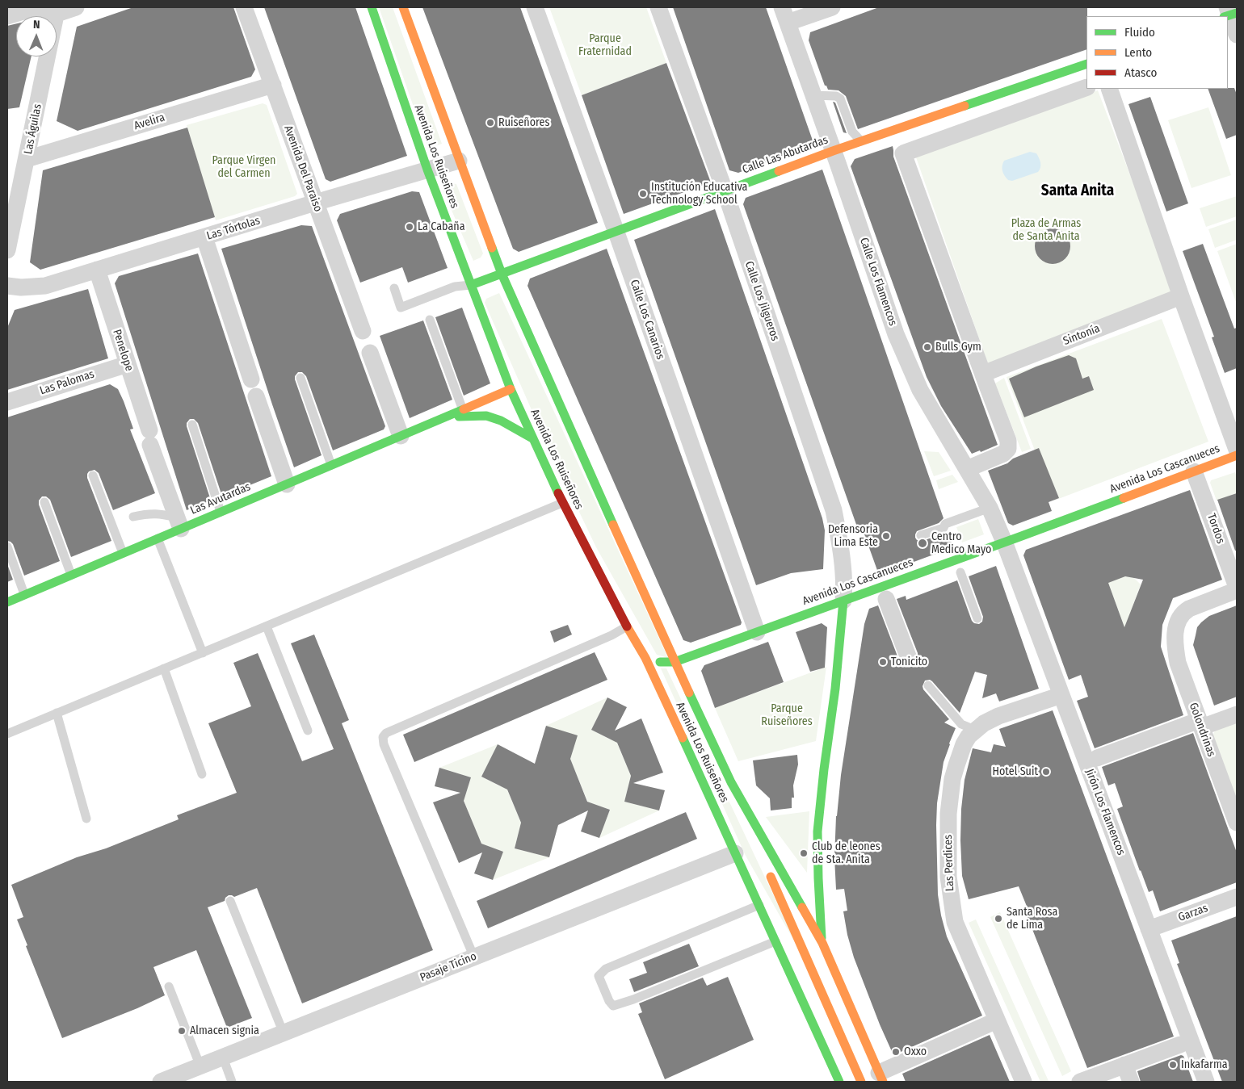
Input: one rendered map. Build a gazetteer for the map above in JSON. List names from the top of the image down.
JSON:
{
  "streets": {
    "main road": [
      "Calle Las Abutardas",
      "Avenida Los Ruiseñores",
      "Avenida Los Cascanueces",
      "Las Avutardas"
    ],
    "street": [
      "Avelira",
      "Las Águilas",
      "Avenida Del Paraiso",
      "Las Tórtolas",
      "Calle Los Flamencos",
      "Calle Los Jilgueros",
      "Calle Los Canarios",
      "Sintonía",
      "Penelope",
      "Las Palomas",
      "Tordos",
      "Golondrinas",
      "Jirón Los Flamencos",
      "Las Perdices",
      "Garzas",
      "Pasaje Ticino"
    ]
  },
  "crossings": [
    ["Avelira", "Las Águilas"],
    ["Avelira", "Avenida Del Paraiso"],
    ["Calle Las Abutardas", "Avenida Los Ruiseñores"],
    ["Calle Las Abutardas", "Calle Los Flamencos"],
    ["Calle Las Abutardas", "Calle Los Jilgueros"],
    ["Calle Las Abutardas", "Calle Los Canarios"],
    ["Avenida Los Ruiseñores", "Las Tórtolas"],
    ["Avenida Los Ruiseñores", "Avenida Los Cascanueces"],
    ["Avenida Los Ruiseñores", "Las Avutardas"],
    ["Avenida Los Ruiseñores", "Pasaje Ticino"],
    ["Avenida Del Paraiso", "Las Tórtolas"],
    ["Las Tórtolas", "Penelope"],
    ["Calle Los Flamencos", "Avenida Los Cascanueces"],
    ["Calle Los Flamencos", "Jirón Los Flamencos"],
    ["Calle Los Jilgueros", "Avenida Los Cascanueces"],
    ["Calle Los Canarios", "Avenida Los Cascanueces"],
    ["Penelope", "Las Palomas"],
    ["Penelope", "Las Avutardas"],
    ["Avenida Los Cascanueces", "Tordos"],
    ["Avenida Los Cascanueces", "Jirón Los Flamencos"],
    ["Jirón Los Flamencos", "Las Perdices"],
    ["Jirón Los Flamencos", "Garzas"]
  ],
  "districts": ["Santa Anita"],
  "parks": [
    "Parque Fraternidad",
    "Parque Virgen del Carmen",
    "Plaza de Armas de Santa Anita",
    "Parque Ruiseñores"
  ],
  "places": [
    "Ruiseñores",
    "Institución Educativa Technology School",
    "La Cabaña",
    "Bulls Gym",
    "Defensoria Lima Este",
    "Centro Medico Mayo",
    "Tonicito",
    "Hotel Suit",
    "Club de leones de Sta. Anita",
    "Santa Rosa de Lima",
    "Almacen signia",
    "Oxxo",
    "Inkafarma"
  ],
  "legend": ["Fluido", "Lento", "Atasco"],
  "north": "top"
}
